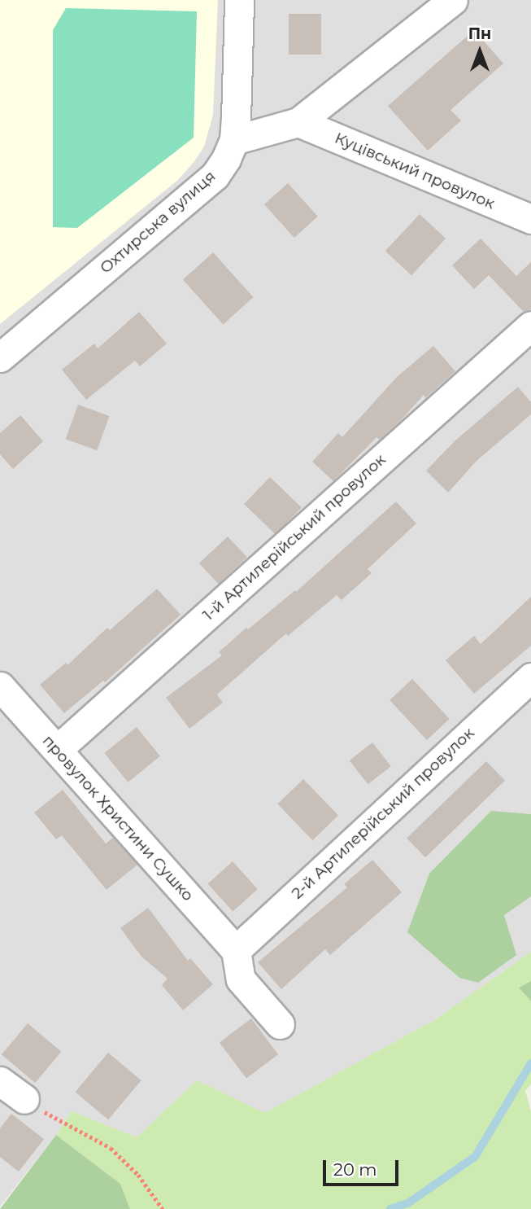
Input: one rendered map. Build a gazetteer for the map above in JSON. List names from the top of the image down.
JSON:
{
  "streets": {
    "street": [
      "Куцівський провулок",
      "Охтирська вулиця",
      "1-й Артилерійський провулок",
      "2-й Артилерійський провулок",
      "провулок Христини Сушко"
    ]
  },
  "crossings": [
    ["1-й Артилерійський провулок", "провулок Христини Сушко"],
    ["2-й Артилерійський провулок", "провулок Христини Сушко"]
  ],
  "scale_bar": "20 m",
  "north": "top"
}
